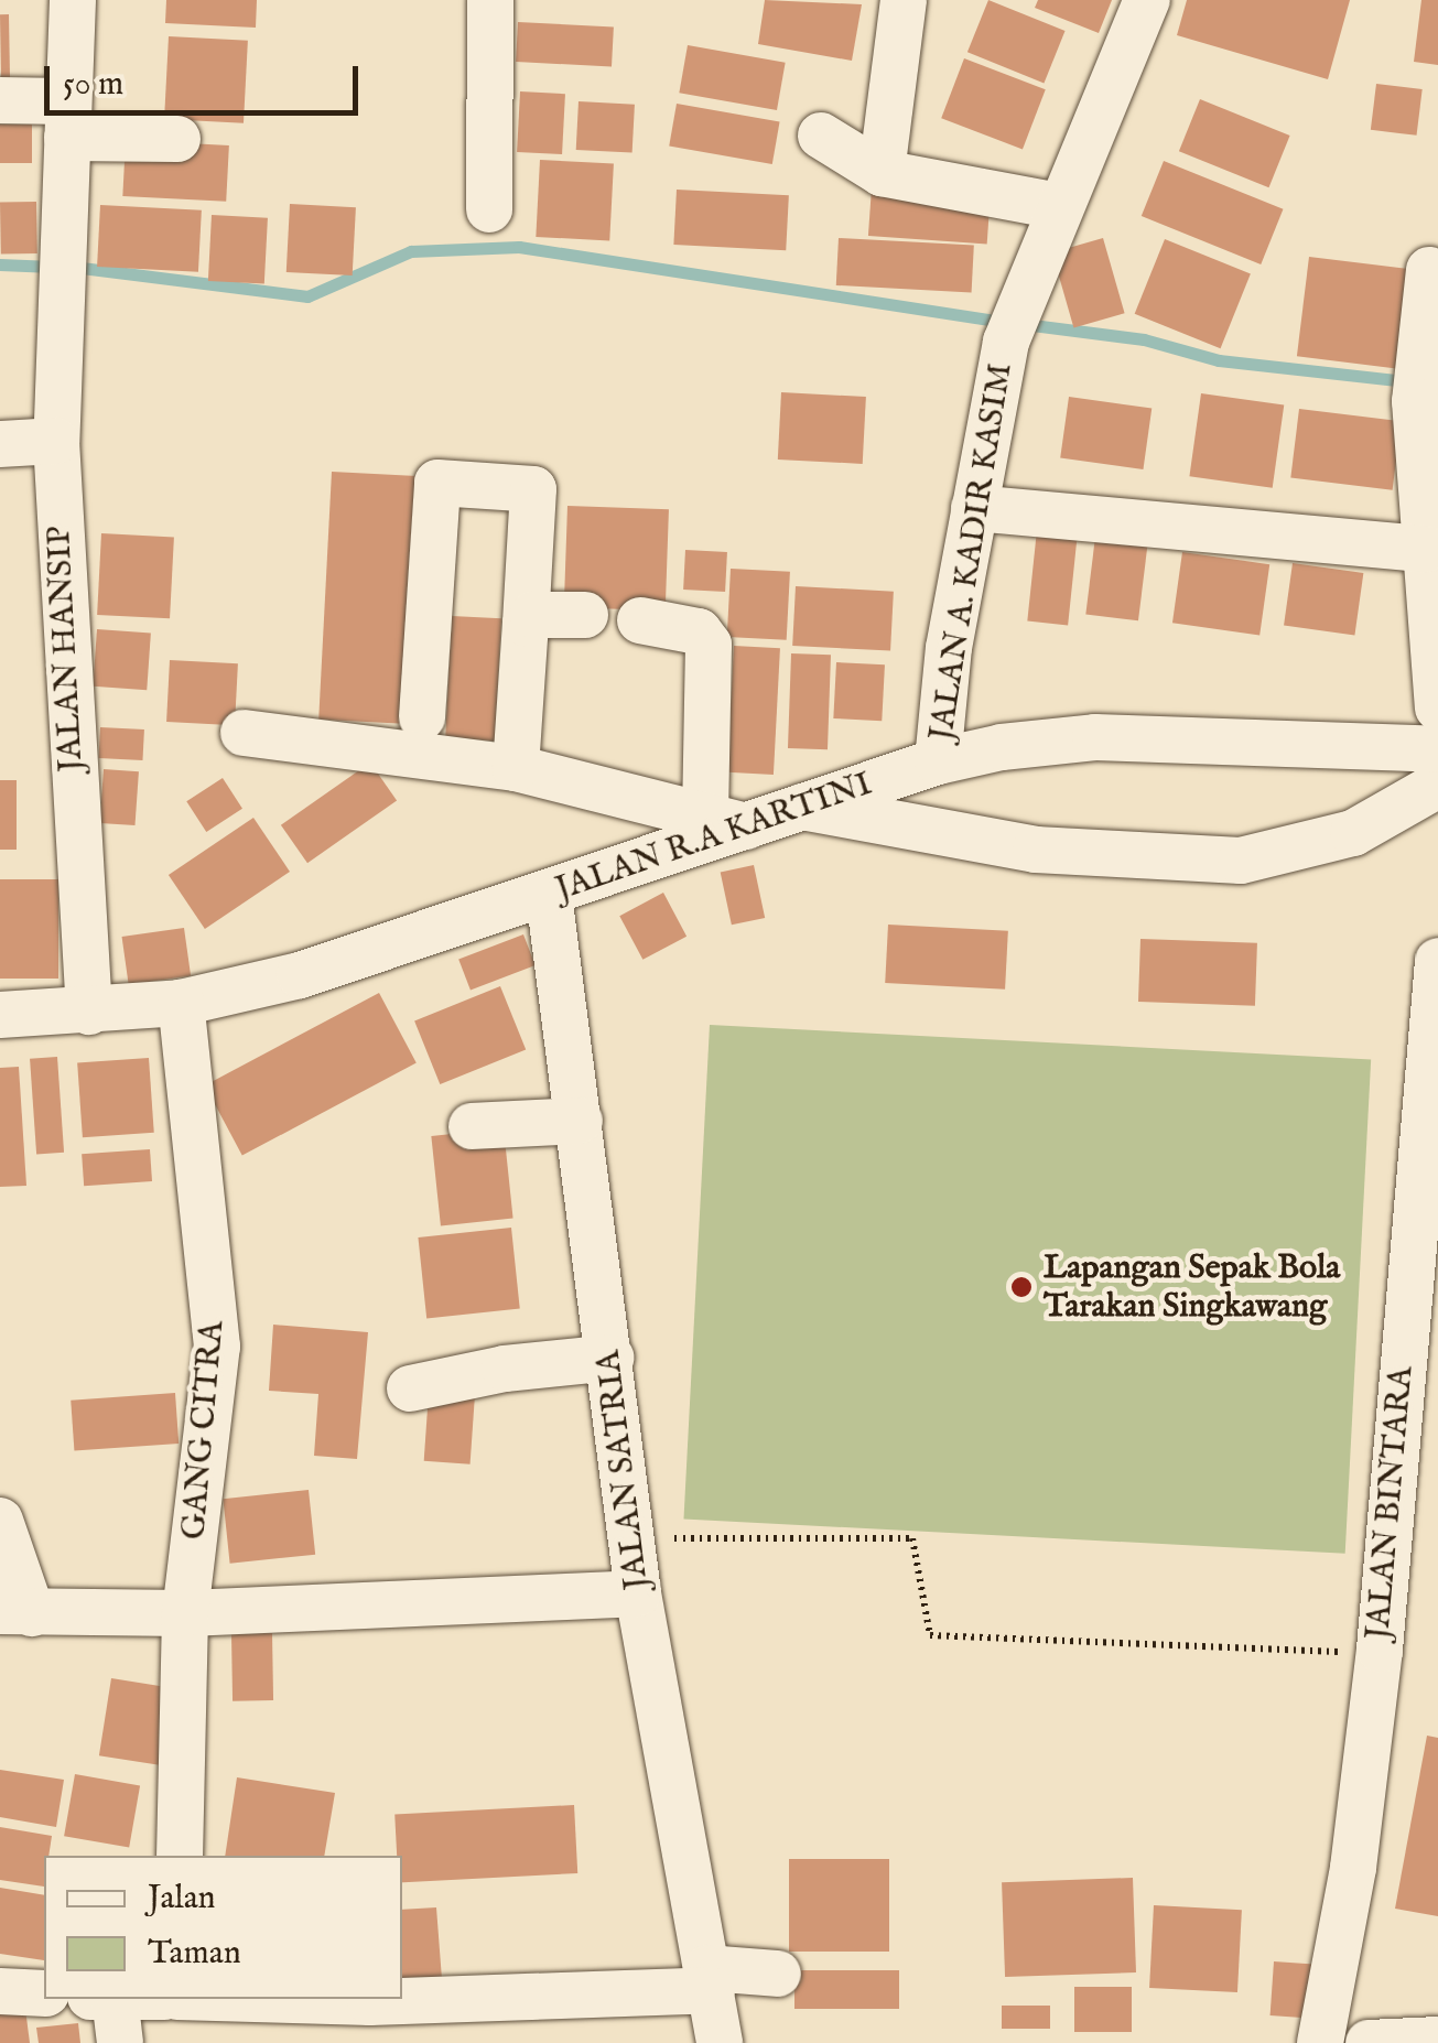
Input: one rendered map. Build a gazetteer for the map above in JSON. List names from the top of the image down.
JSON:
{
  "streets": {
    "street": [
      "JALAN A. KADIR KASIM",
      "JALAN HANSIP",
      "JALAN R.A KARTINI",
      "GANG CITRA",
      "JALAN SATRIA",
      "JALAN BINTARA"
    ]
  },
  "crossings": [
    ["JALAN A. KADIR KASIM", "JALAN R.A KARTINI"],
    ["JALAN HANSIP", "JALAN R.A KARTINI"],
    ["JALAN R.A KARTINI", "GANG CITRA"],
    ["JALAN R.A KARTINI", "JALAN SATRIA"]
  ],
  "places": ["Lapangan Sepak Bola Tarakan Singkawang"],
  "legend": ["Jalan", "Taman"],
  "scale_bar": "50 m"
}
